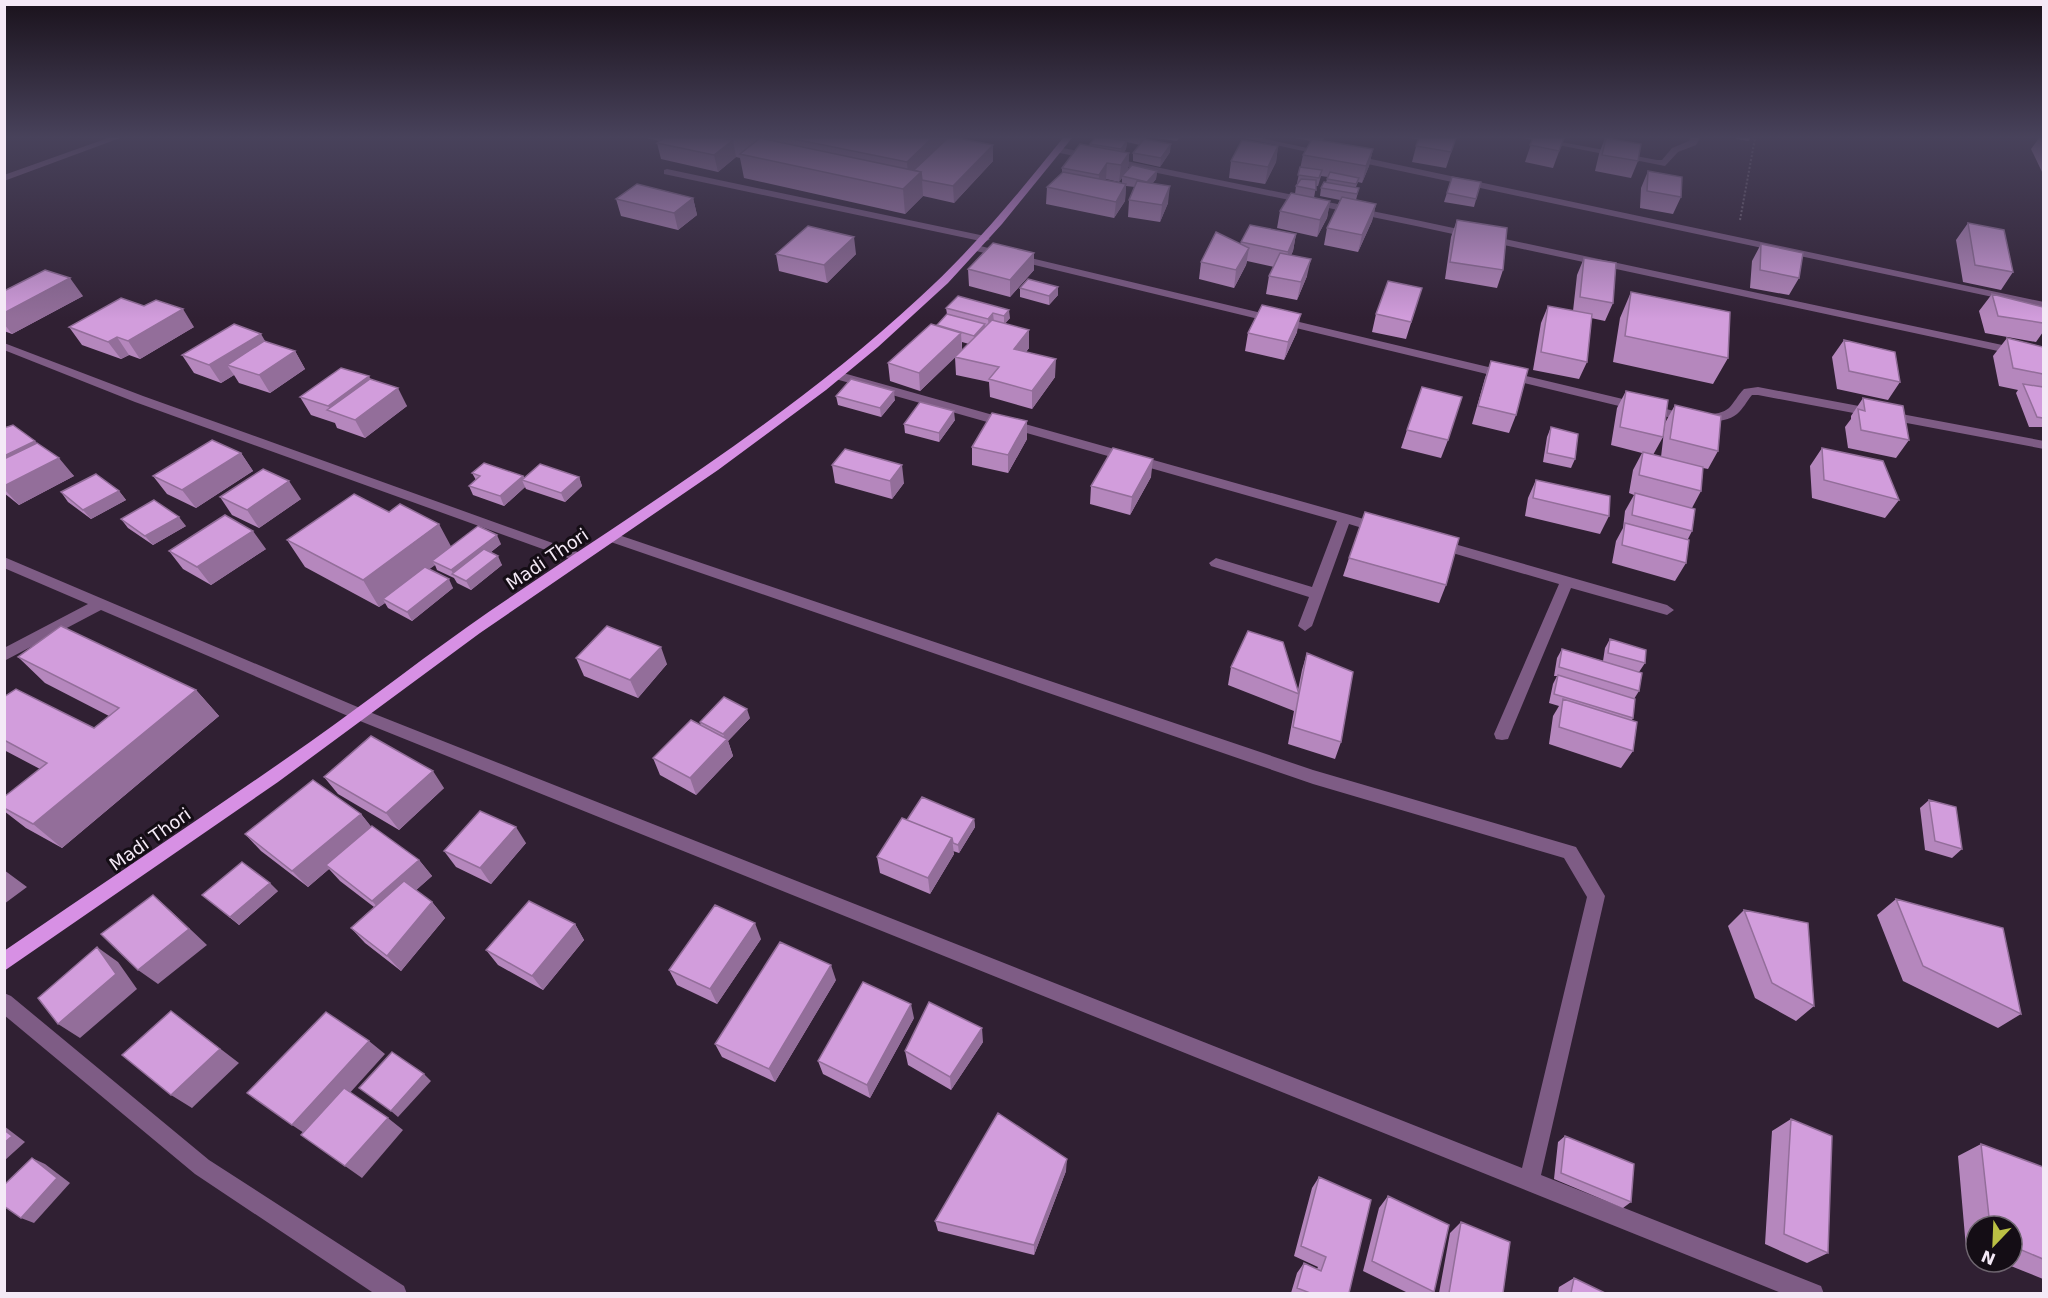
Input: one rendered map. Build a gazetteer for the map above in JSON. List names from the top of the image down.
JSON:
{
  "streets": {
    "main road": ["Madi Thori"]
  },
  "north": "bottom left"
}
